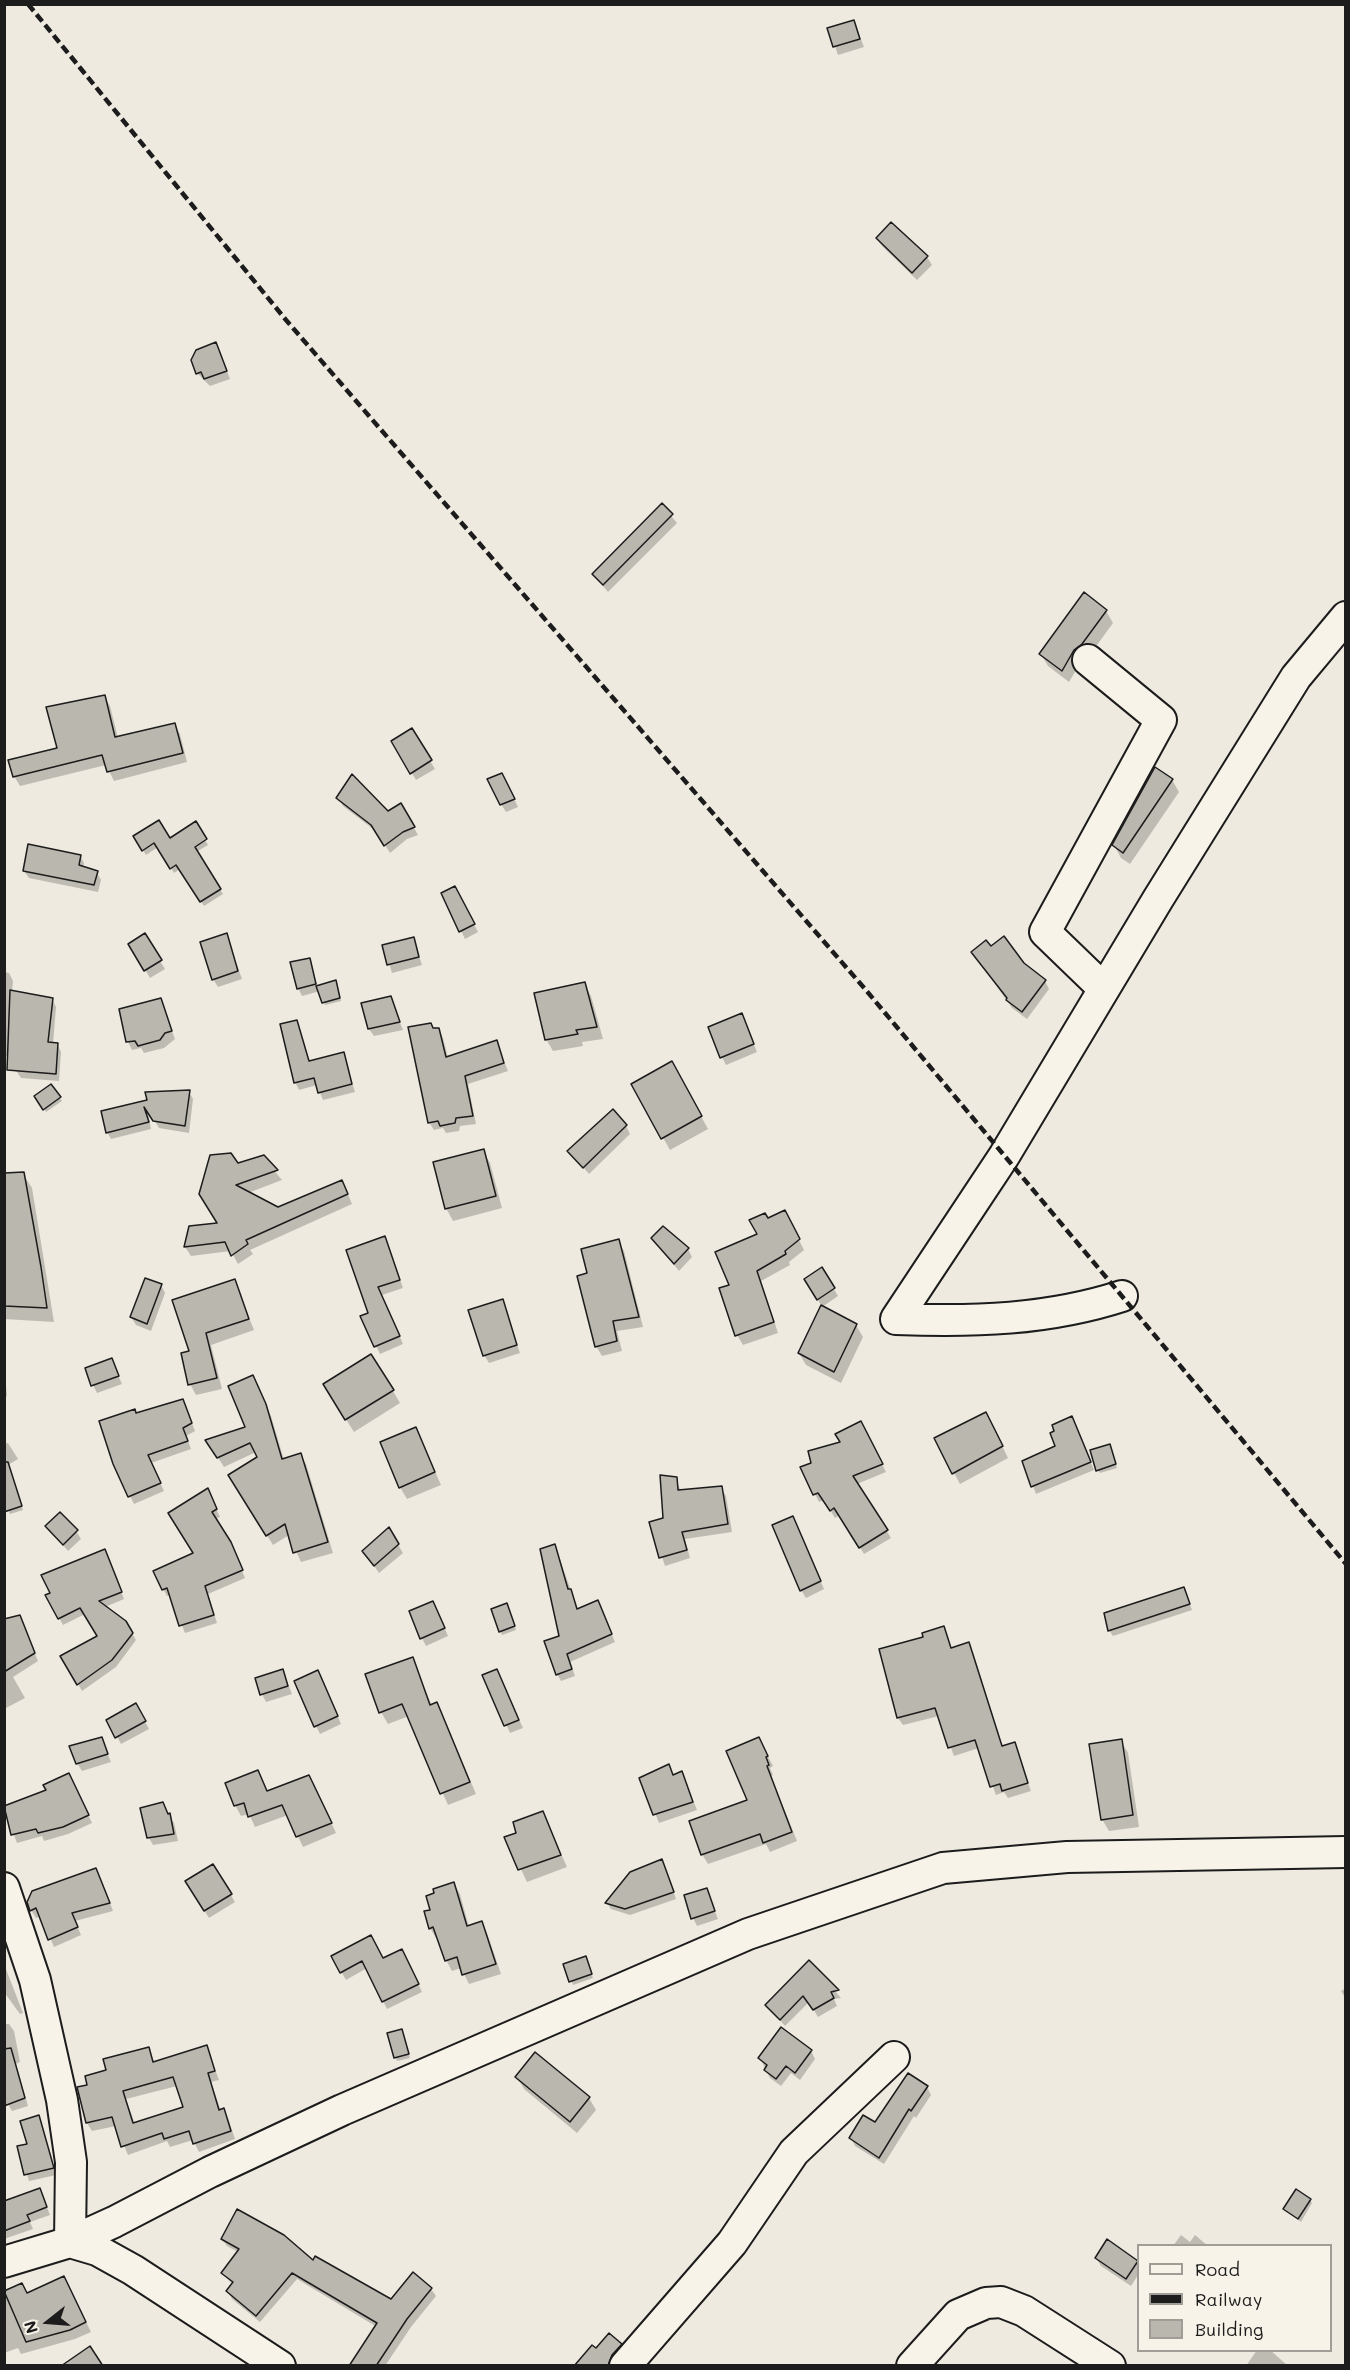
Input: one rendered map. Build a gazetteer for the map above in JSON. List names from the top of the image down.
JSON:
{
  "legend": ["Road", "Railway", "Building"],
  "north": "left"
}
